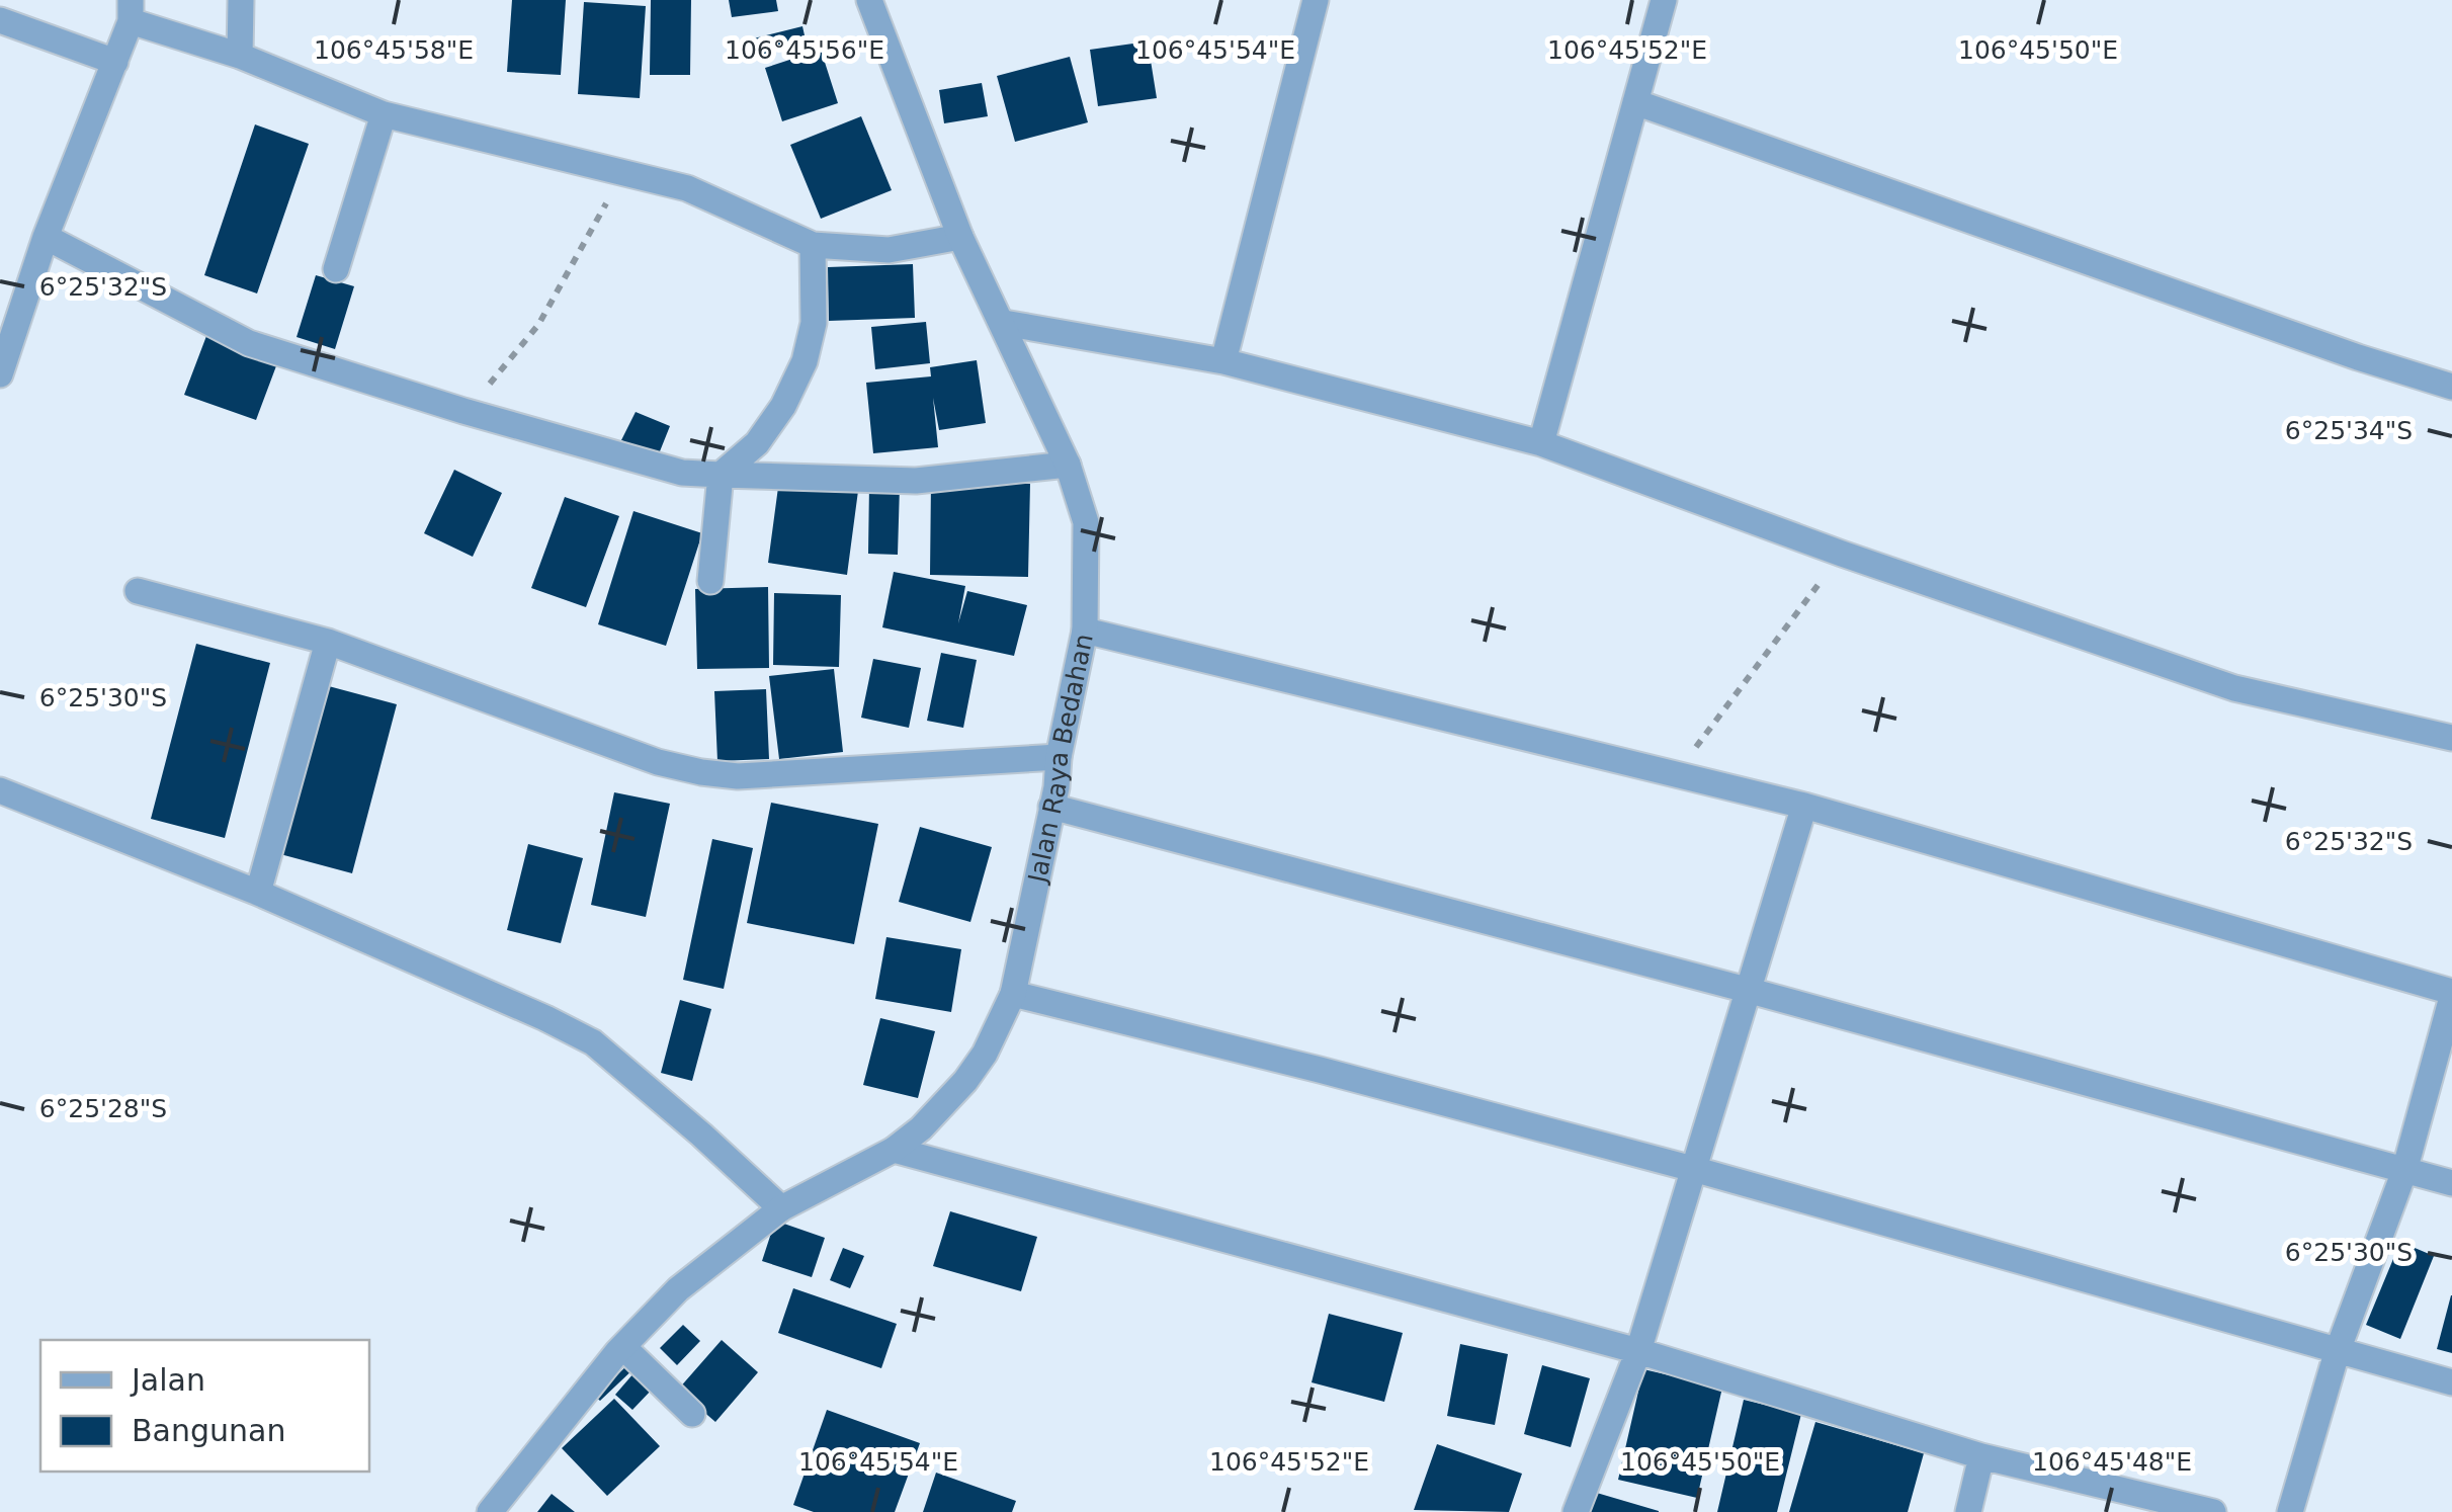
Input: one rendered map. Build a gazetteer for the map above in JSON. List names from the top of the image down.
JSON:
{
  "streets": {
    "street": ["Jalan Raya Bedahan"]
  },
  "legend": ["Jalan", "Bangunan"],
  "coordinates": [
    "106°45'58\"E",
    "106°45'56\"E",
    "106°45'54\"E",
    "106°45'52\"E",
    "106°45'50\"E",
    "6°25'32\"S",
    "6°25'34\"S",
    "6°25'30\"S",
    "6°25'28\"S",
    "106°45'48\"E"
  ]
}
